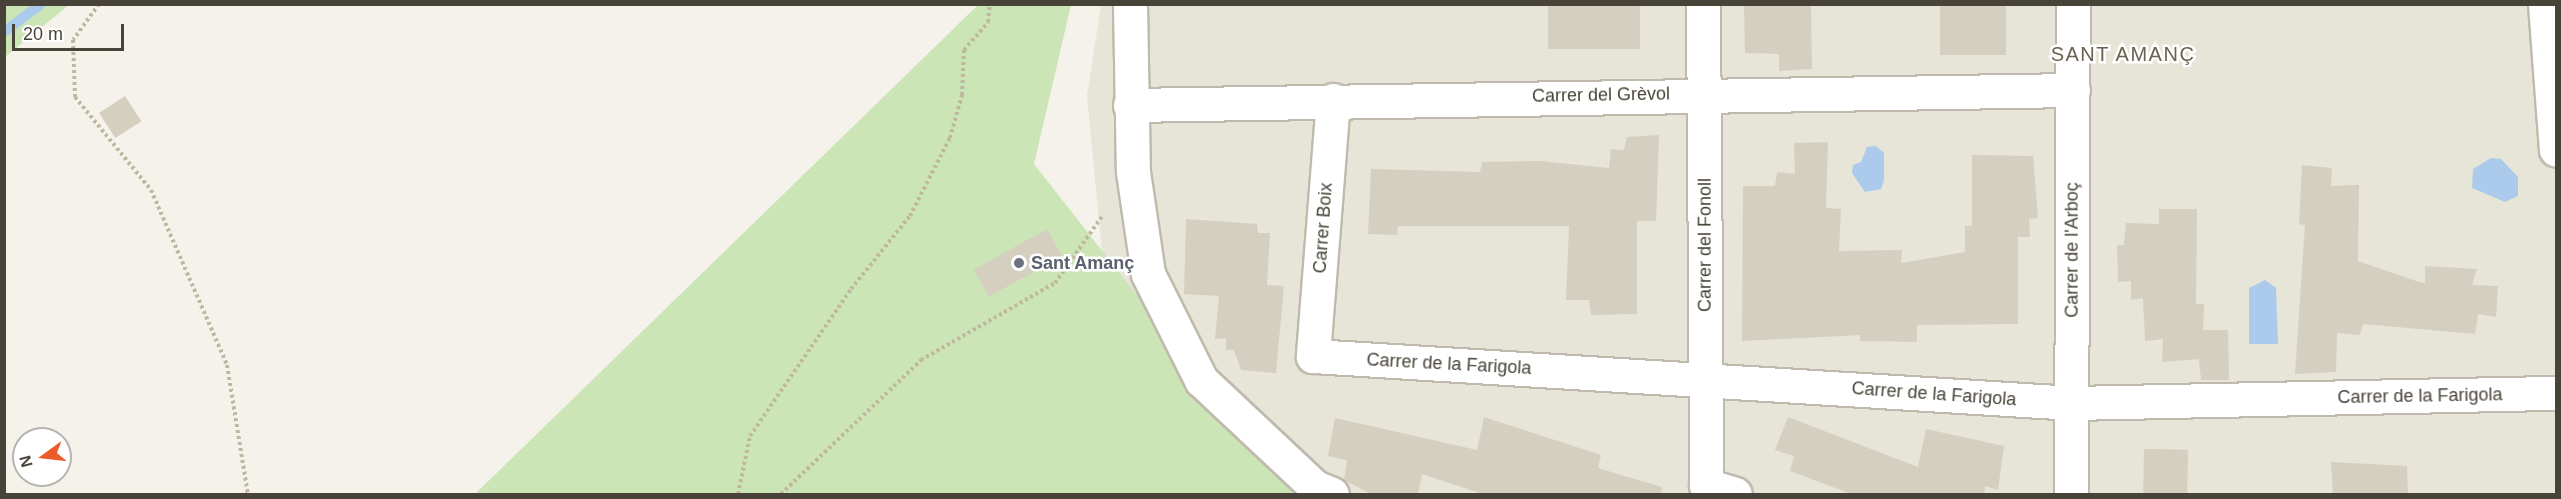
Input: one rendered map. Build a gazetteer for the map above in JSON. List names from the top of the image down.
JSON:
{
  "streets": {
    "street": [
      "Carrer del Grèvol",
      "Carrer Boix",
      "Carrer del Fonoll",
      "Carrer de l'Arboç",
      "Carrer de la Farigola"
    ]
  },
  "crossings": [
    ["Carrer del Grèvol", "Carrer Boix"],
    ["Carrer del Grèvol", "Carrer del Fonoll"],
    ["Carrer del Grèvol", "Carrer de l'Arboç"],
    ["Carrer Boix", "Carrer de la Farigola"],
    ["Carrer del Fonoll", "Carrer de la Farigola"],
    ["Carrer de l'Arboç", "Carrer de la Farigola"]
  ],
  "districts": ["SANT AMANÇ"],
  "places": ["Sant Amanç"],
  "scale_bar": "20 m",
  "north": "left"
}
